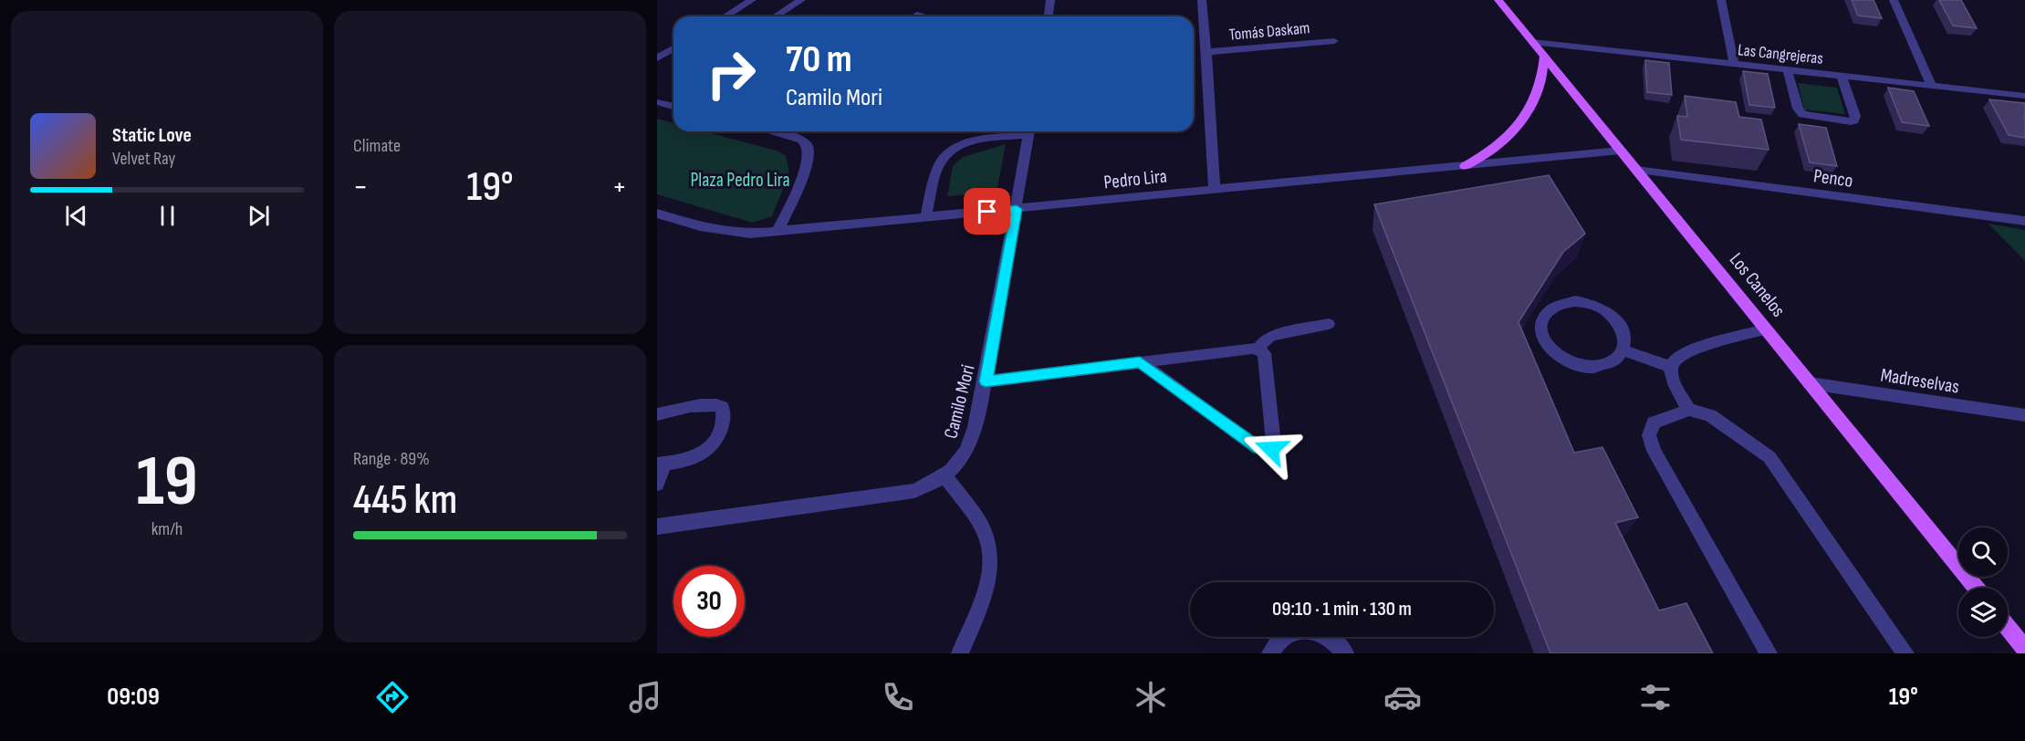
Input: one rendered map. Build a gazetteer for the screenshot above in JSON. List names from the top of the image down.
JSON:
{
  "streets": {
    "main road": ["Los Canelos"],
    "street": [
      "Tomás Daskam",
      "Las Cangrejeras",
      "Penco",
      "Pedro Lira",
      "Madreselvas",
      "Camilo Mori"
    ]
  },
  "crossings": [
    ["Las Cangrejeras", "Los Canelos"],
    ["Penco", "Los Canelos"],
    ["Pedro Lira", "Los Canelos"],
    ["Pedro Lira", "Camilo Mori"],
    ["Los Canelos", "Madreselvas"]
  ],
  "parks": ["Plaza Pedro Lira"],
  "page": {
    "tile": [
      "Climate",
      ["19", "km/h"],
      ["Range · 89%", "445 km"]
    ],
    "turn": ["70 m", "Camilo Mori"],
    "song": ["Static Love", "Velvet Ray"],
    "heat": ["−", "19°", "+"],
    "limit": "30",
    "trip": "09:10 · 1 min · 130 m",
    "tabs": ["09:09", "19°"]
  }
}
